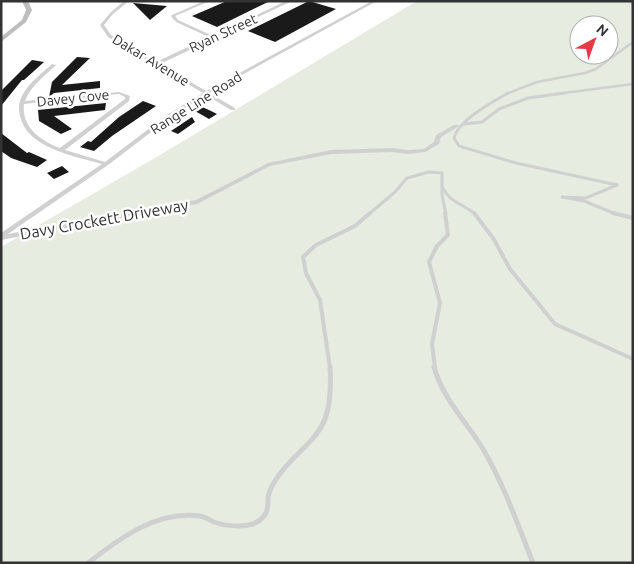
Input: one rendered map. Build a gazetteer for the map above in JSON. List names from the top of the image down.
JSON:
{
  "streets": {
    "street": [
      "Ryan Street",
      "Dakar Avenue",
      "Davey Cove",
      "Range Line Road",
      "Davy Crockett Driveway"
    ]
  },
  "crossings": [
    ["Ryan Street", "Dakar Avenue"],
    ["Dakar Avenue", "Range Line Road"],
    ["Range Line Road", "Davy Crockett Driveway"]
  ],
  "north": "top right"
}
